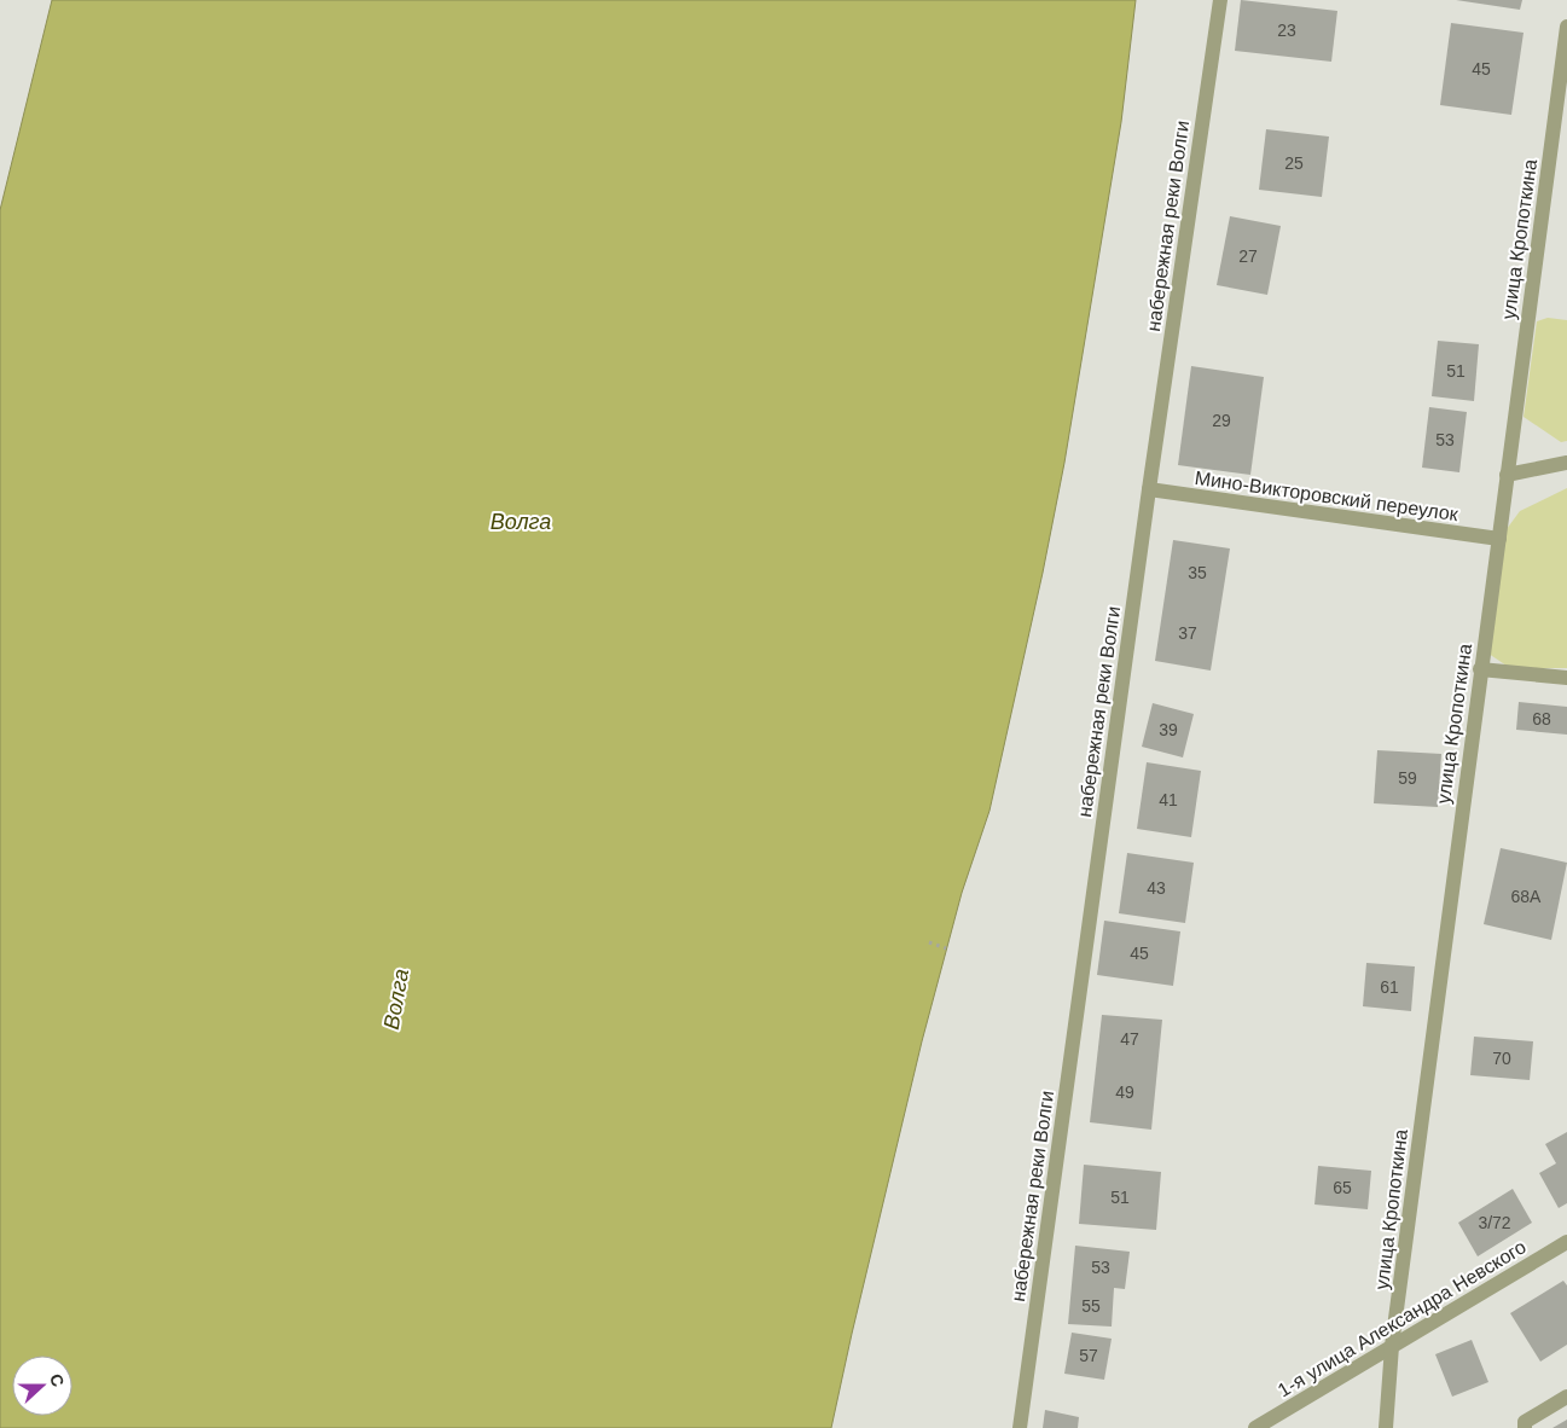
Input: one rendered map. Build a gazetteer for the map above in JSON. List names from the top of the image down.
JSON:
{
  "streets": {
    "street": [
      "набережная реки Волги",
      "улица Кропоткина",
      "Мино-Викторовский переулок",
      "1-я улица Александра Невского"
    ]
  },
  "crossings": [
    ["набережная реки Волги", "Мино-Викторовский переулок"],
    ["улица Кропоткина", "Мино-Викторовский переулок"],
    ["улица Кропоткина", "1-я улица Александра Невского"]
  ],
  "water": ["Волга"],
  "house_numbers": [
    "23",
    "45",
    "25",
    "27",
    "51",
    "29",
    "53",
    "35",
    "37",
    "68",
    "39",
    "59",
    "41",
    "43",
    "68А",
    "45",
    "61",
    "47",
    "70",
    "49",
    "65",
    "51",
    "3/72",
    "53",
    "55",
    "57"
  ],
  "north": "right"
}
